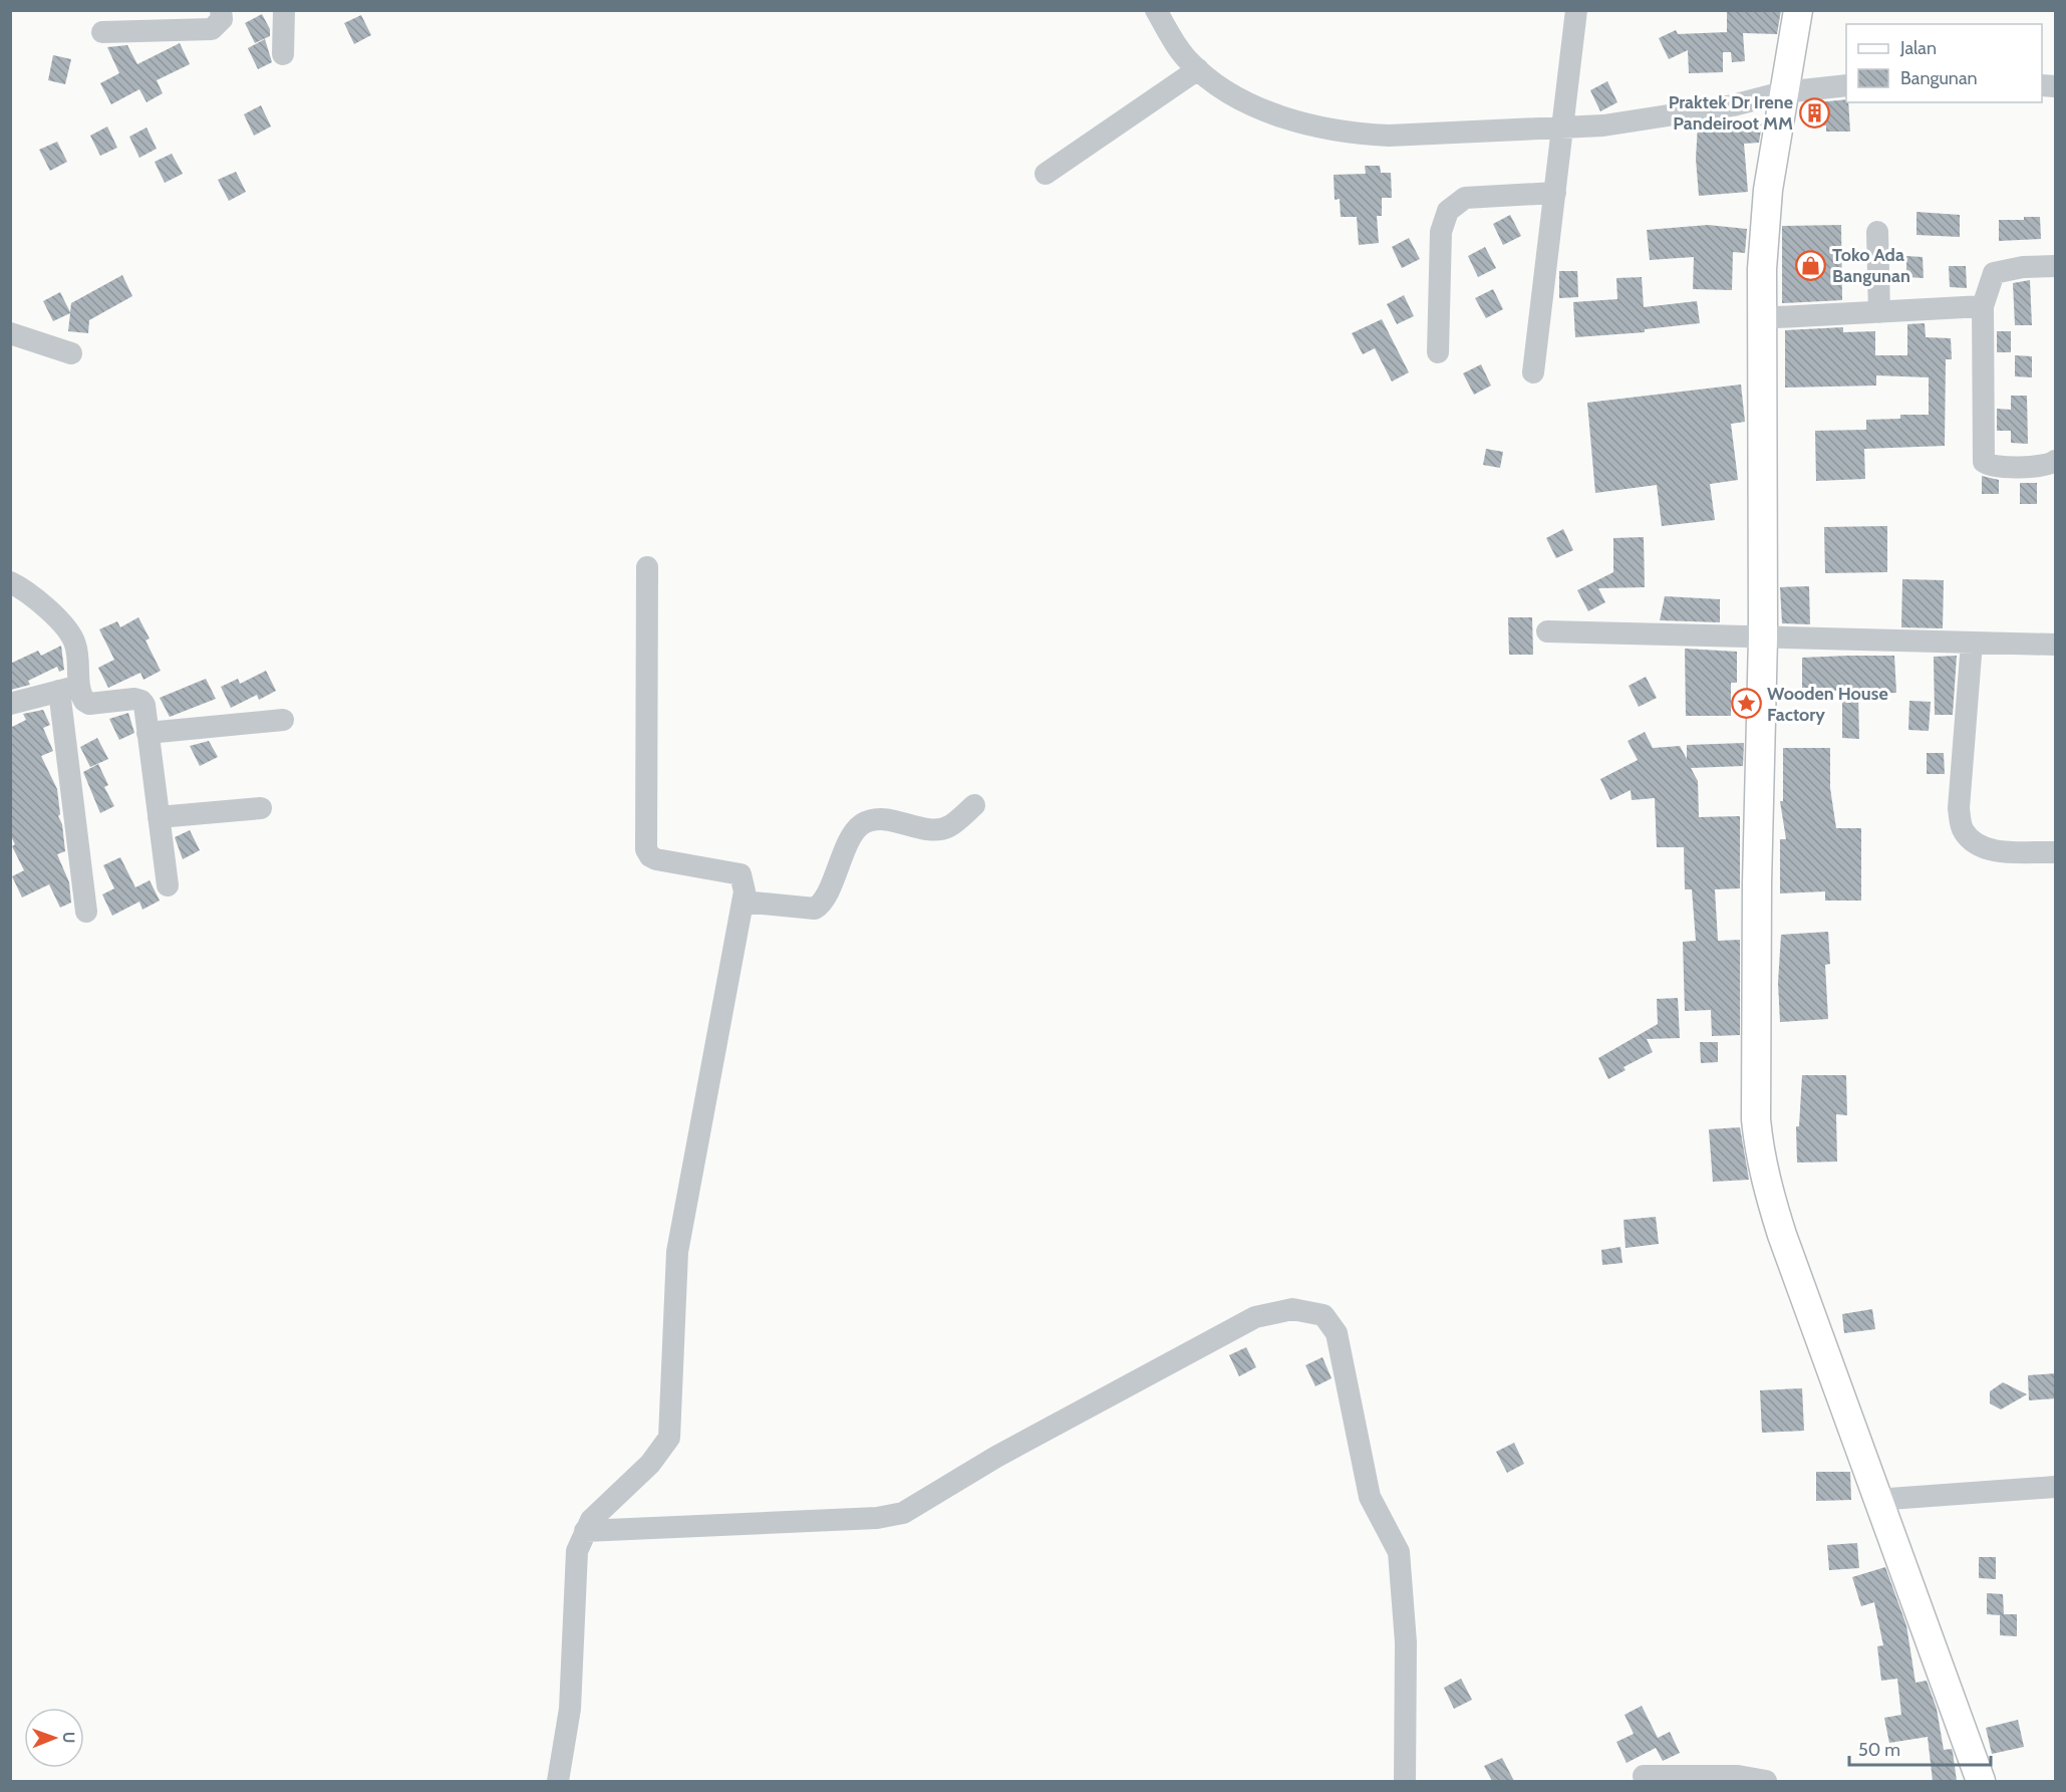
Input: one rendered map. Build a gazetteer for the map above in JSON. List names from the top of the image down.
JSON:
{
  "places": {
    "building": ["Praktek Dr Irene Pandeiroot MM"],
    "shop": ["Toko Ada Bangunan"],
    "place": ["Wooden House Factory"]
  },
  "legend": ["Jalan", "Bangunan"],
  "scale_bar": "50 m",
  "north": "right"
}
